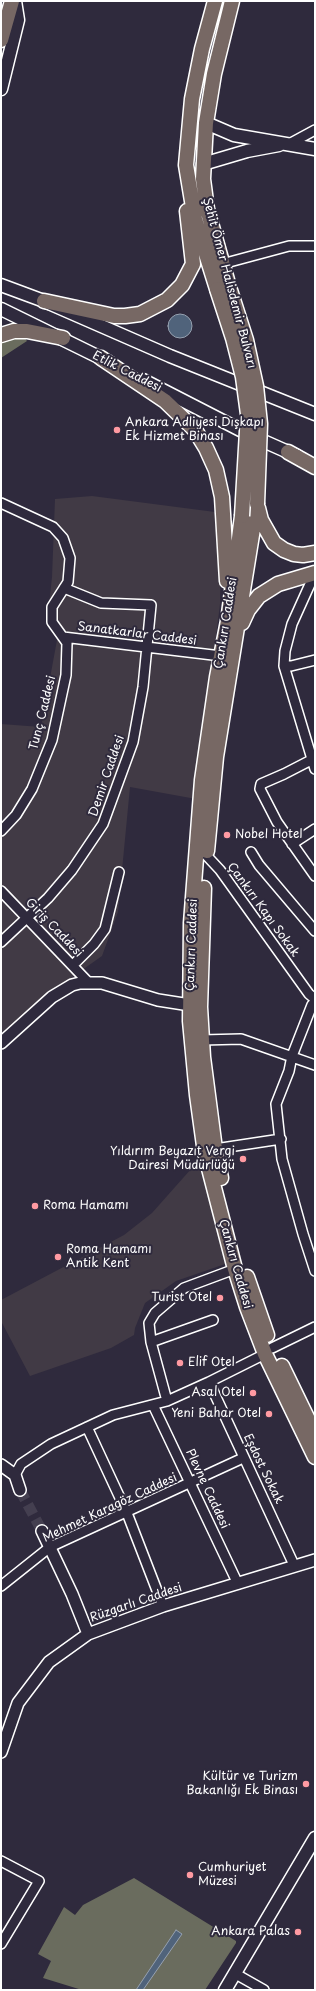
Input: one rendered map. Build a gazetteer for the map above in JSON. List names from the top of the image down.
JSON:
{
  "streets": {
    "main road": ["Şehit Ömer Halisdemir Bulvarı", "Etlik Caddesi", "Çankırı Caddesi"],
    "street": [
      "Sanatkarlar Caddesi",
      "Tunç Caddesi",
      "Demir Caddesi",
      "Çankırı Kapı Sokak",
      "Giriş Caddesi",
      "Eşdost Sokak",
      "Plevne Caddesi",
      "Mehmet Karagöz Caddesi",
      "Rüzgarlı Caddesi"
    ]
  },
  "crossings": [
    ["Şehit Ömer Halisdemir Bulvarı", "Çankırı Caddesi"],
    ["Çankırı Caddesi", "Sanatkarlar Caddesi"],
    ["Çankırı Caddesi", "Çankırı Kapı Sokak"],
    ["Sanatkarlar Caddesi", "Tunç Caddesi"],
    ["Sanatkarlar Caddesi", "Demir Caddesi"],
    ["Demir Caddesi", "Giriş Caddesi"],
    ["Eşdost Sokak", "Mehmet Karagöz Caddesi"],
    ["Eşdost Sokak", "Rüzgarlı Caddesi"],
    ["Plevne Caddesi", "Mehmet Karagöz Caddesi"],
    ["Plevne Caddesi", "Rüzgarlı Caddesi"]
  ],
  "places": [
    "Ankara Adliyesi Dışkapı Ek Hizmet Binası",
    "Nobel Hotel",
    "Yıldırım Beyazıt Vergi Dairesi Müdürlüğü",
    "Roma Hamamı",
    "Roma Hamamı Antik Kent",
    "Turist Otel",
    "Elif Otel",
    "Asal Otel",
    "Yeni Bahar Otel",
    "Kültür ve Turizm Bakanlığı Ek Binası",
    "Cumhuriyet Müzesi",
    "Ankara Palas"
  ]
}
